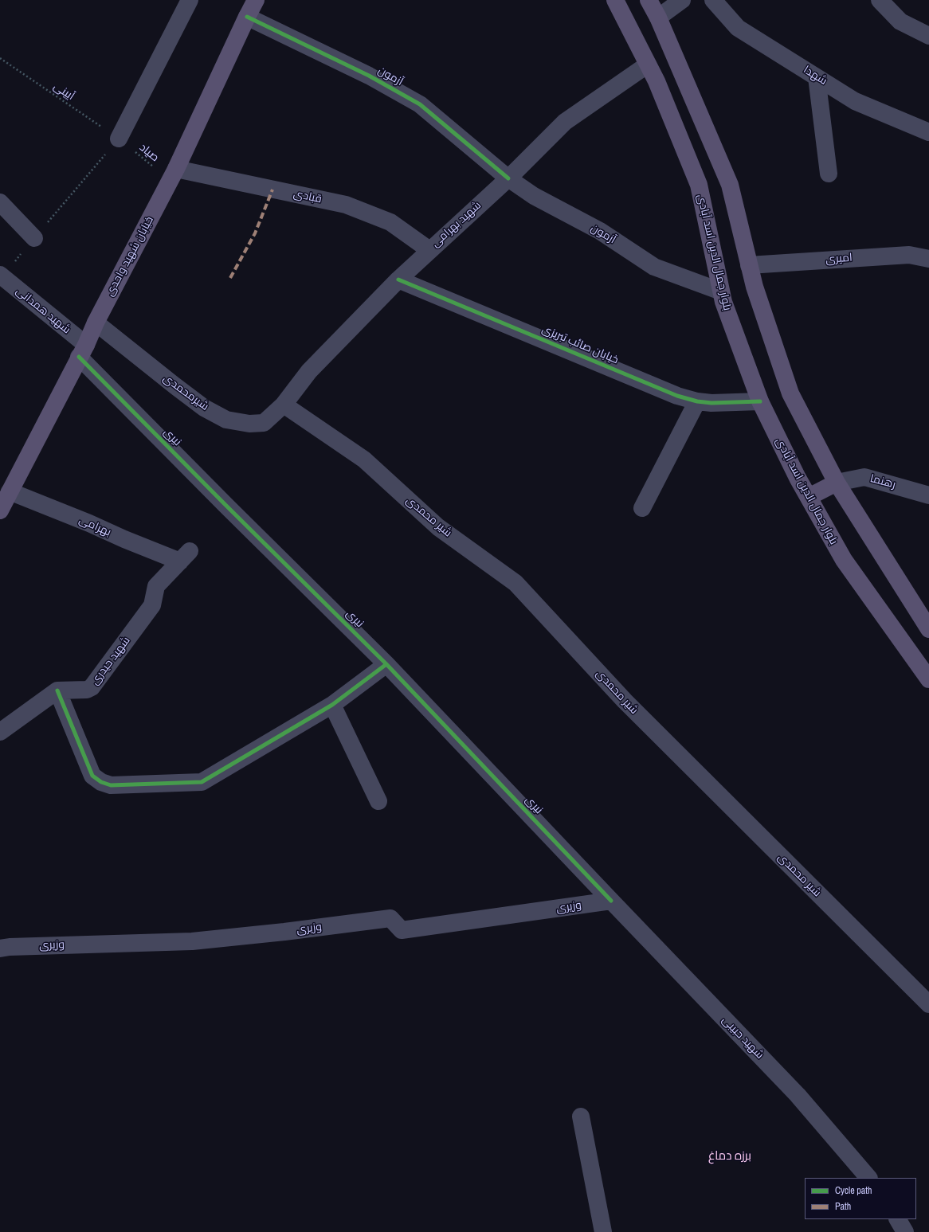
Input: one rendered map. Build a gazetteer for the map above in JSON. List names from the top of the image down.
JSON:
{
  "streets": {
    "main road": ["بلوار جمال الدین اسد آبادی", "خیابان شهید واحدی"],
    "street": [
      "شهدا",
      "آزمون",
      "قبادی",
      "شهید بهرامی",
      "امیری",
      "شهید همدانی",
      "خیابان صائب تبریزی",
      "شیرمحمدی",
      "نیری",
      "رهنما",
      "شیر محمدی",
      "بهرامی",
      "شهید حیدری",
      "وزیری",
      "شهید حبیبی"
    ],
    "path": ["آیینی", "صیاد"]
  },
  "crossings": [
    ["آزمون", "شهید بهرامی"],
    ["آزمون", "بلوار جمال الدین اسد آبادی"],
    ["آزمون", "خیابان شهید واحدی"],
    ["آیینی", "صیاد"],
    ["صیاد", "قبادی"],
    ["صیاد", "خیابان شهید واحدی"],
    ["قبادی", "شهید بهرامی"],
    ["قبادی", "خیابان شهید واحدی"],
    ["شهید بهرامی", "بلوار جمال الدین اسد آبادی"],
    ["شهید بهرامی", "خیابان صائب تبریزی"],
    ["شهید بهرامی", "شیرمحمدی"],
    ["شهید بهرامی", "شیر محمدی"],
    ["بلوار جمال الدین اسد آبادی", "خیابان صائب تبریزی"],
    ["خیابان شهید واحدی", "شهید همدانی"],
    ["خیابان شهید واحدی", "شیرمحمدی"],
    ["خیابان شهید واحدی", "نیری"],
    ["خیابان شهید واحدی", "بهرامی"],
    ["شهید همدانی", "نیری"],
    ["شیرمحمدی", "شیر محمدی"],
    ["نیری", "وزیری"],
    ["نیری", "شهید حبیبی"],
    ["بهرامی", "شهید حیدری"],
    ["وزیری", "شهید حبیبی"]
  ],
  "districts": ["برزه دماغ"],
  "legend": ["Cycle path", "Path"]
}
